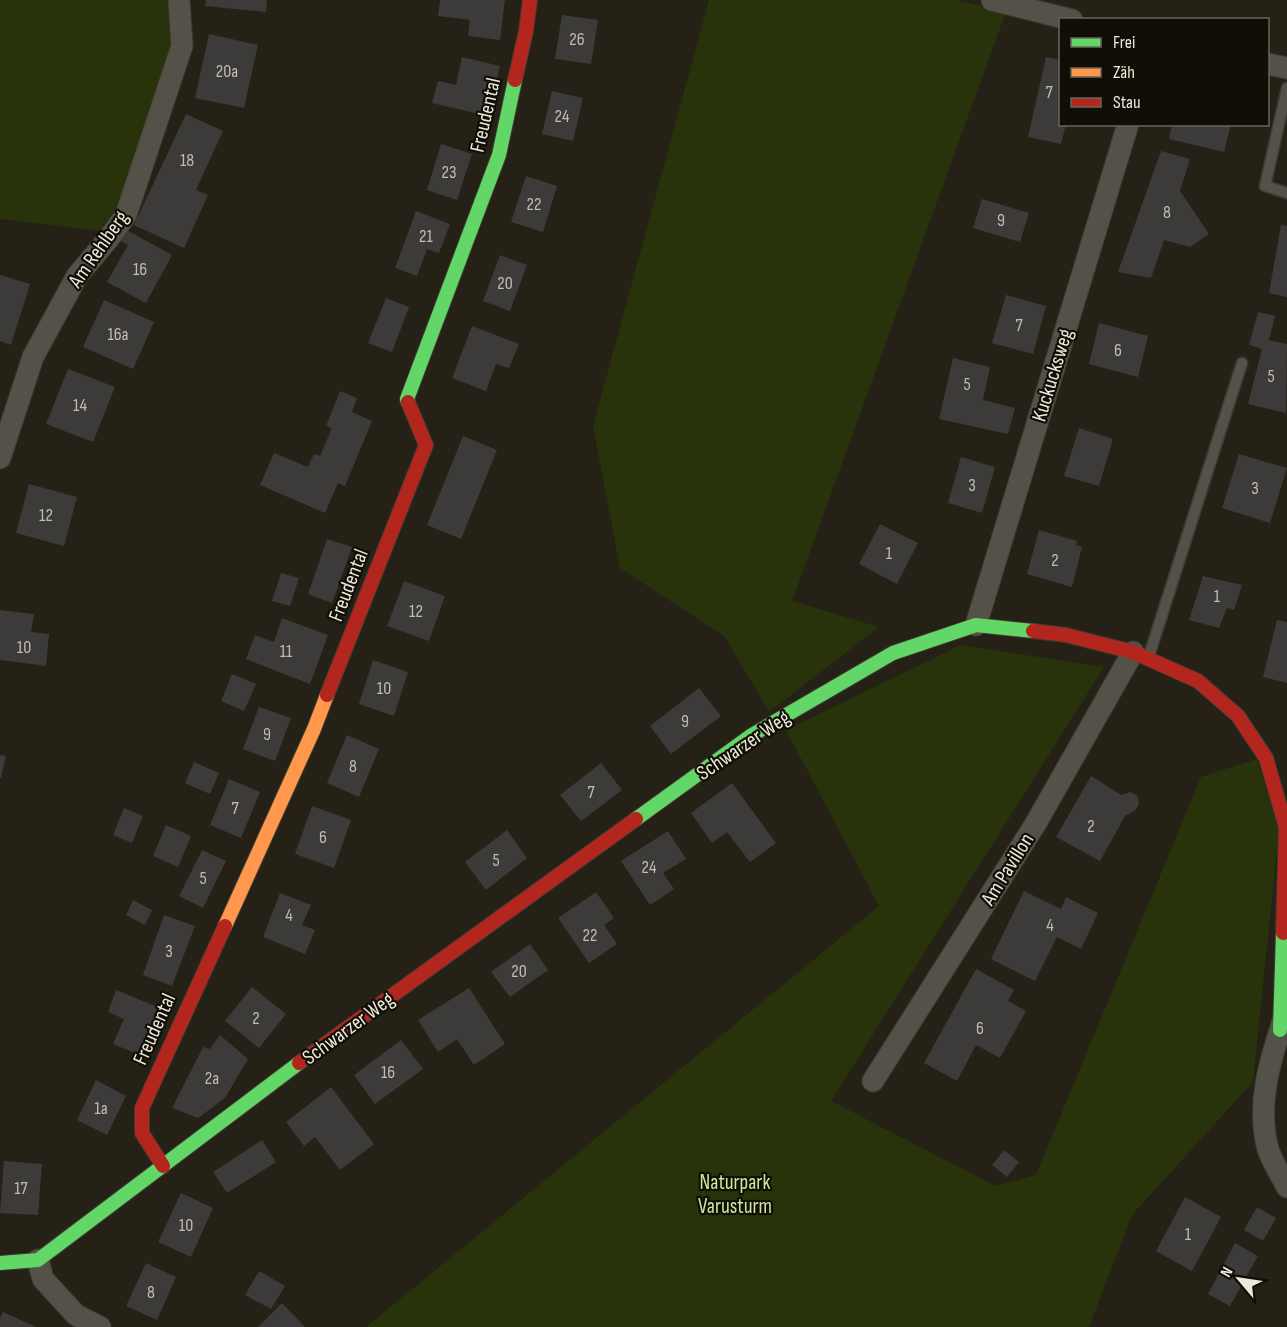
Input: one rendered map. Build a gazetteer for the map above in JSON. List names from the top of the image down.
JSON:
{
  "streets": {
    "street": [
      "Freudental",
      "Am Rehlberg",
      "Kuckucksweg",
      "Schwarzer Weg",
      "Am Pavillon"
    ]
  },
  "crossings": [
    ["Freudental", "Schwarzer Weg"],
    ["Kuckucksweg", "Schwarzer Weg"],
    ["Schwarzer Weg", "Am Pavillon"]
  ],
  "parks": ["Naturpark Varusturm"],
  "house_numbers": [
    "26",
    "20a",
    "7",
    "24",
    "18",
    "23",
    "22",
    "8",
    "9",
    "21",
    "16",
    "20",
    "7",
    "16a",
    "6",
    "5",
    "5",
    "14",
    "3",
    "3",
    "12",
    "1",
    "2",
    "1",
    "12",
    "10",
    "11",
    "10",
    "9",
    "9",
    "8",
    "7",
    "7",
    "2",
    "6",
    "5",
    "24",
    "5",
    "4",
    "4",
    "22",
    "3",
    "20",
    "2",
    "6",
    "16",
    "2a",
    "1a",
    "17",
    "10",
    "1",
    "8"
  ],
  "legend": ["Frei", "Zäh", "Stau"],
  "north": "top left"
}
